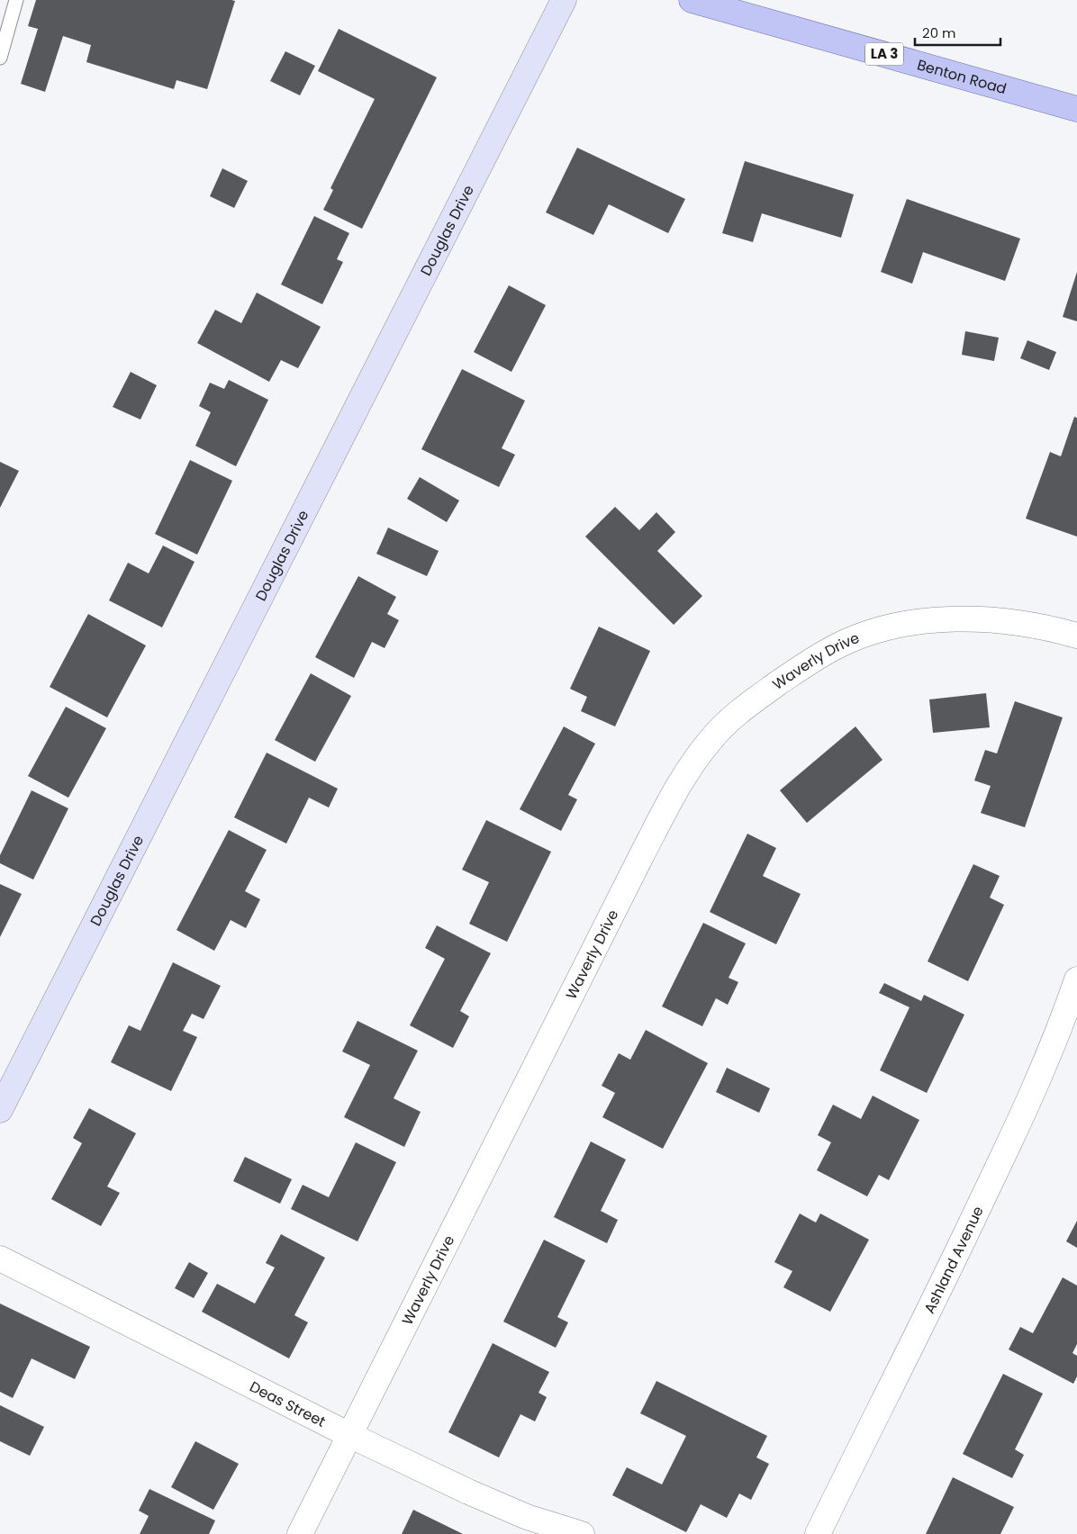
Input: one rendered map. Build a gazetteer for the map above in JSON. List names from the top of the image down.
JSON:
{
  "streets": {
    "main road": ["LA 3", "Benton Road"],
    "street": [
      "Douglas Drive",
      "Waverly Drive",
      "Ashland Avenue",
      "Deas Street"
    ]
  },
  "crossings": [
    ["Waverly Drive", "Deas Street"]
  ],
  "scale_bar": "20 m"
}
